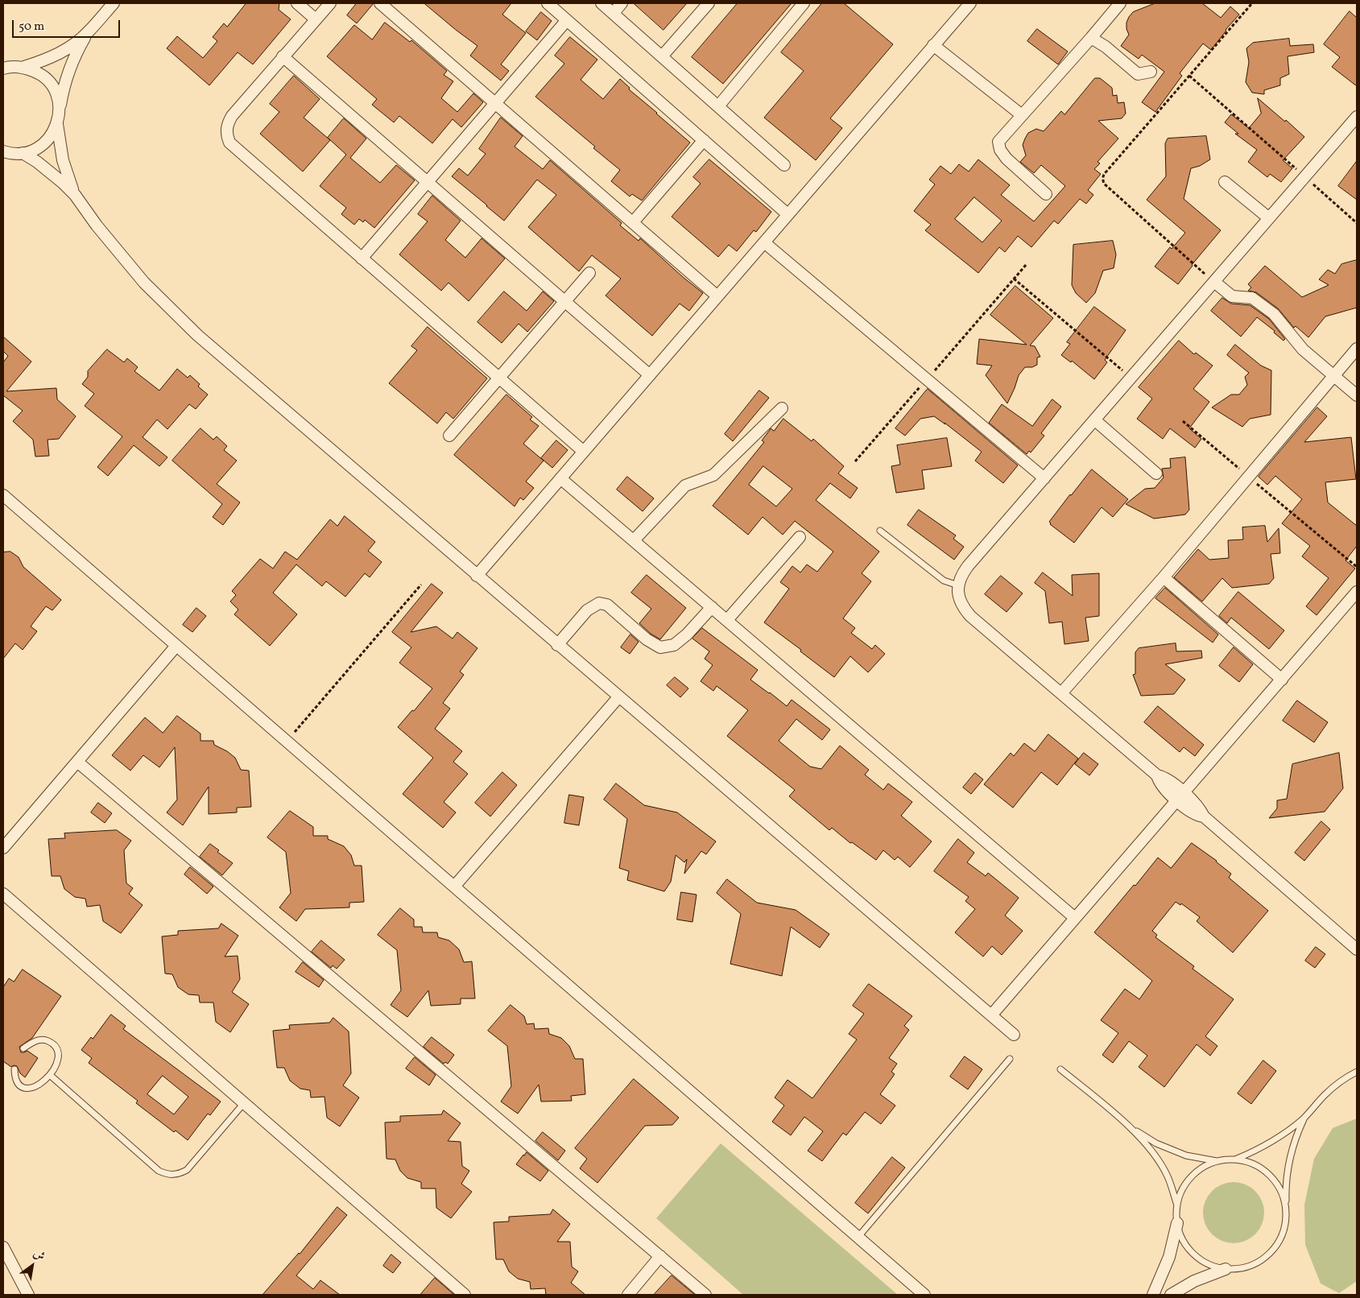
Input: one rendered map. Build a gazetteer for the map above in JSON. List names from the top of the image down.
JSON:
{
  "scale_bar": "50 m",
  "north": "top right"
}
